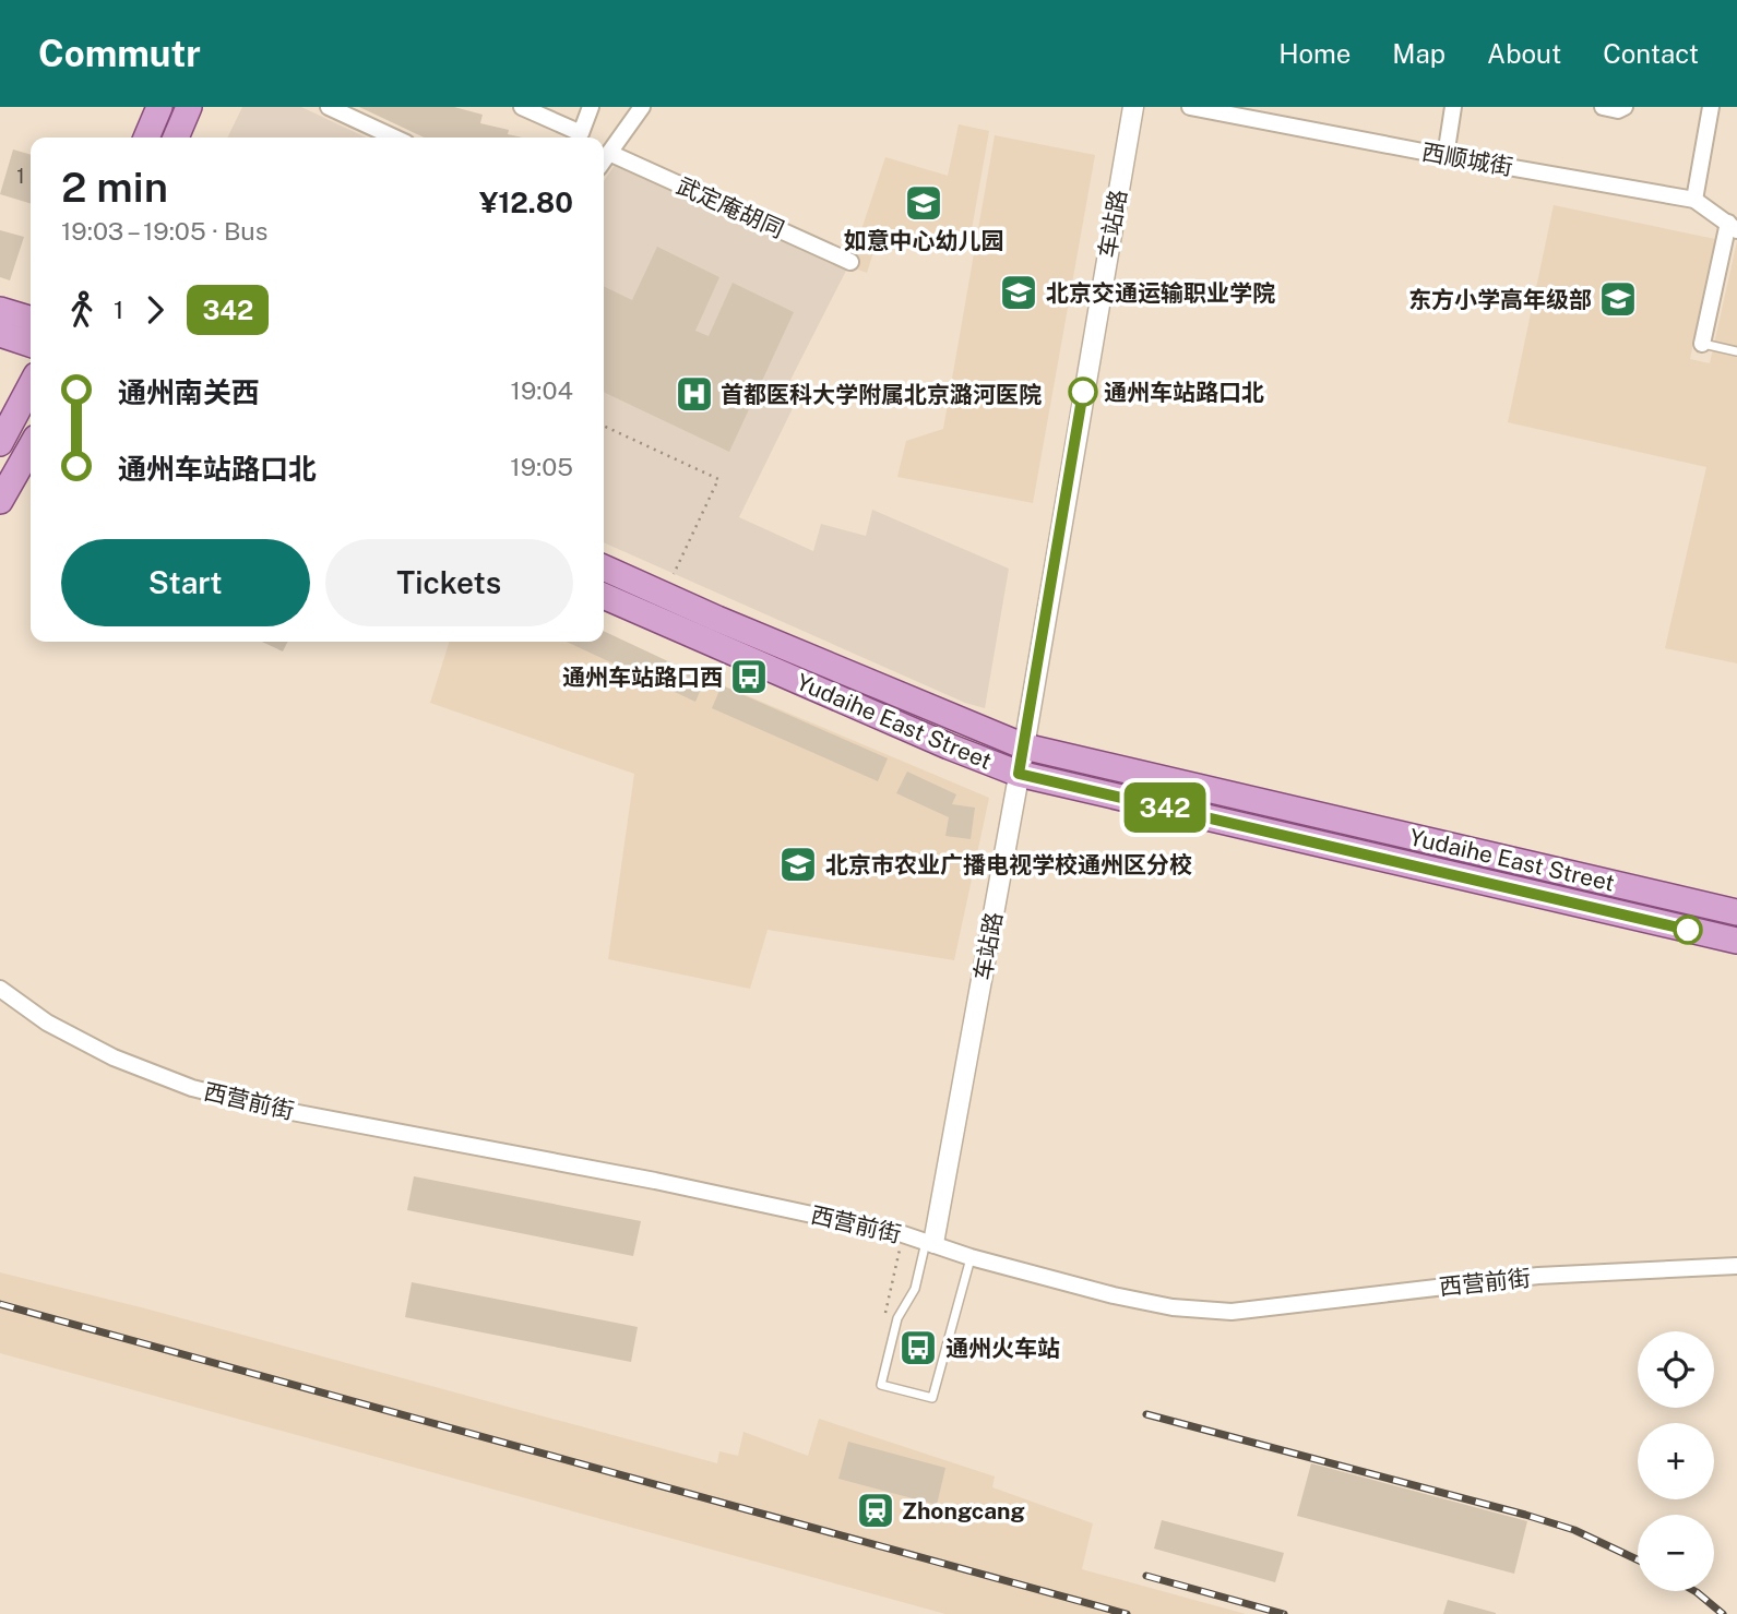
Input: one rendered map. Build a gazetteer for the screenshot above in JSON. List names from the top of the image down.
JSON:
{
  "streets": {
    "main road": ["Yudaihe East Street"],
    "street": [
      "西顺城街",
      "武定庵胡同",
      "车站路",
      "西营前街"
    ]
  },
  "crossings": [
    ["车站路", "Yudaihe East Street"],
    ["车站路", "西营前街"]
  ],
  "places": {
    "school or university": [
      "如意中心幼儿园",
      "北京交通运输职业学院",
      "东方小学高年级部",
      "北京市农业广播电视学校通州区分校"
    ],
    "other": ["通州车站路口北"],
    "hospital": ["首都医科大学附属北京潞河医院"],
    "bus stop": ["通州车站路口西", "通州火车站"],
    "station": ["Zhongcang"]
  },
  "lines": ["bus line 342"],
  "house_numbers": ["1"],
  "page": {
    "header": "Commutr",
    "nav": [
      "Home",
      "Map",
      "About",
      "Contact"
    ],
    "on_map": "342",
    "heading": ["2 min", "19:03 – 19:05 · Bus", "¥12.80"],
    "legs": ["1", "342"],
    "list": [
      {
        "name": "通州南关西",
        "value": "19:04"
      },
      {
        "name": "通州车站路口北",
        "value": "19:05"
      }
    ],
    "buttons": ["Start", "Tickets"],
    "map_buttons": ["+", "−"]
  }
}
